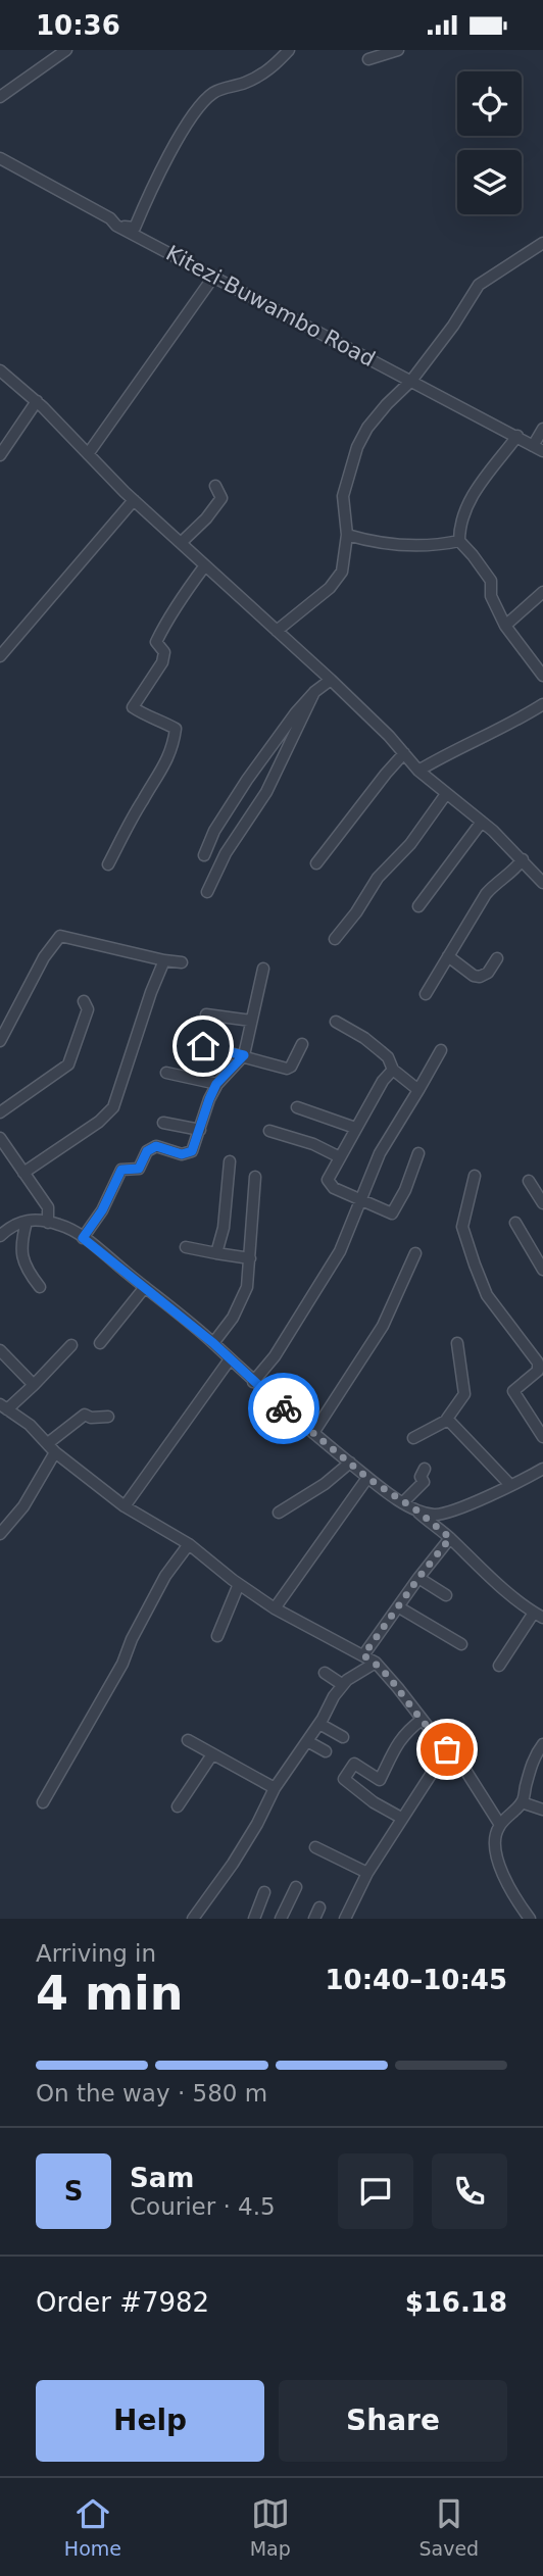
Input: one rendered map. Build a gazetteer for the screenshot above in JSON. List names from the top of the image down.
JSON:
{
  "streets": {
    "street": ["Kitezi-Buwambo Road"]
  },
  "page": {
    "status": "10:36",
    "heading": ["4 min", "Arriving in", "10:40–10:45"],
    "panel": [
      "Sam",
      "Courier · 4.5",
      "Order #7982",
      "$16.18"
    ],
    "bar": "On the way · 580 m",
    "round": "S",
    "buttons": ["Help", "Share"],
    "tabs": ["Home", "Map", "Saved"]
  }
}
